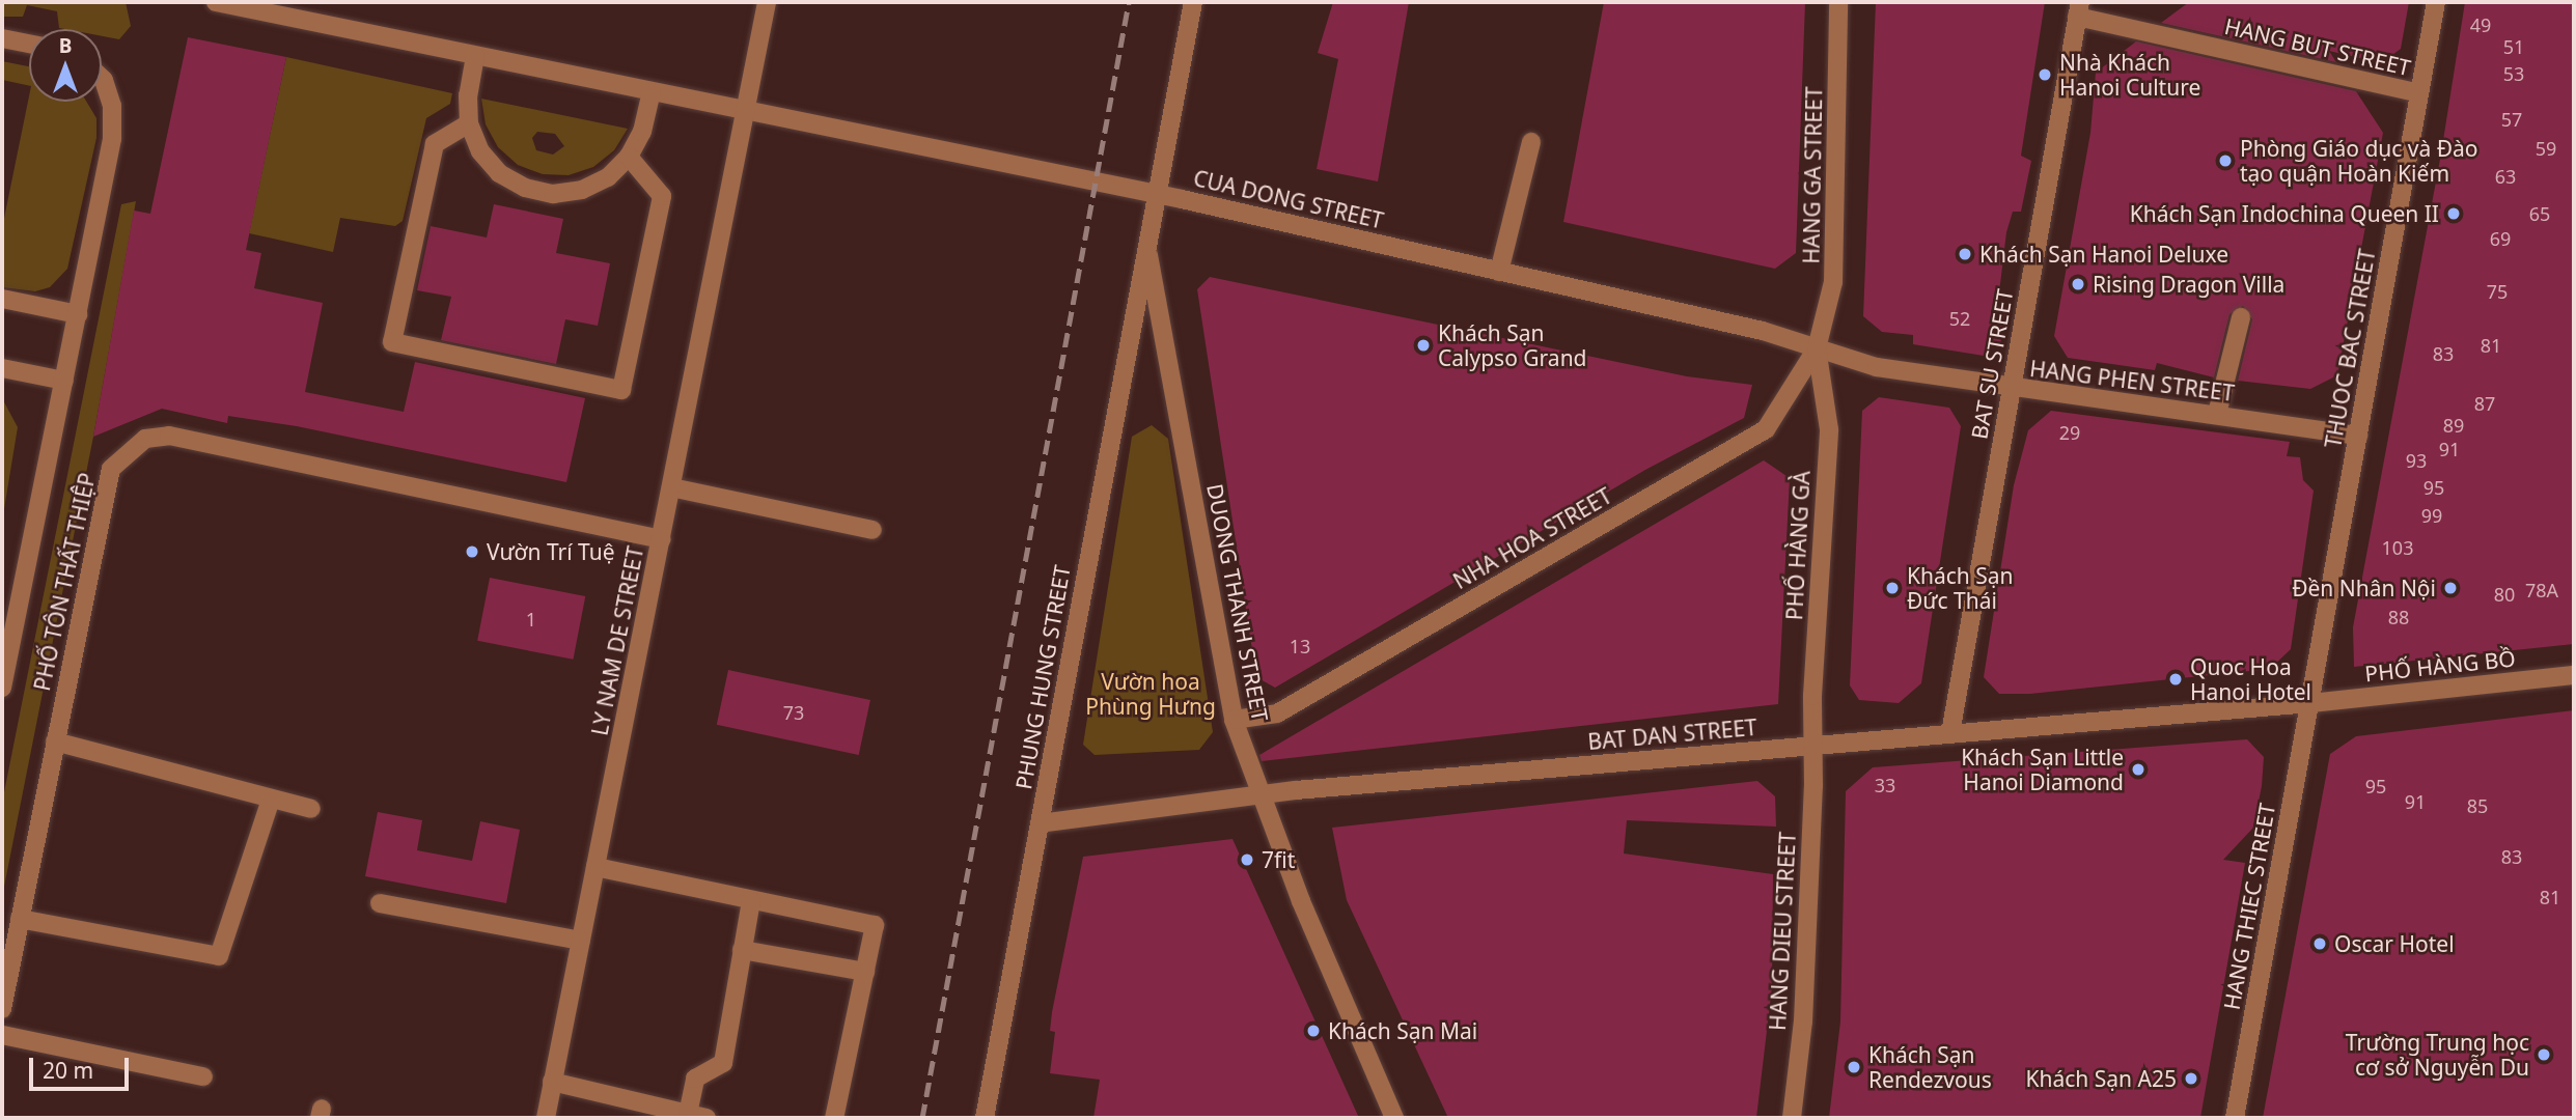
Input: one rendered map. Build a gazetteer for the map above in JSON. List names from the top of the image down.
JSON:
{
  "streets": {
    "street": [
      "HANG BUT STREET",
      "HANG GA STREET",
      "CUA DONG STREET",
      "THUOC BAC STREET",
      "BAT SU STREET",
      "HANG PHEN STREET",
      "NHA HOA STREET",
      "PHỐ HÀNG GÀ",
      "PHỐ TÔN THẤT THIỆP",
      "DUONG THANH STREET",
      "LY NAM DE STREET",
      "PHỐ HÀNG BỒ",
      "PHUNG HUNG STREET",
      "BAT DAN STREET",
      "HANG THIEC STREET",
      "HANG DIEU STREET"
    ]
  },
  "crossings": [
    ["HANG BUT STREET", "THUOC BAC STREET"],
    ["HANG BUT STREET", "BAT SU STREET"],
    ["HANG GA STREET", "CUA DONG STREET"],
    ["HANG GA STREET", "HANG PHEN STREET"],
    ["HANG GA STREET", "NHA HOA STREET"],
    ["HANG GA STREET", "PHỐ HÀNG GÀ"],
    ["CUA DONG STREET", "HANG PHEN STREET"],
    ["CUA DONG STREET", "NHA HOA STREET"],
    ["CUA DONG STREET", "PHỐ HÀNG GÀ"],
    ["CUA DONG STREET", "LY NAM DE STREET"],
    ["CUA DONG STREET", "PHUNG HUNG STREET"],
    ["THUOC BAC STREET", "HANG PHEN STREET"],
    ["THUOC BAC STREET", "PHỐ HÀNG BỒ"],
    ["THUOC BAC STREET", "BAT DAN STREET"],
    ["THUOC BAC STREET", "HANG THIEC STREET"],
    ["BAT SU STREET", "HANG PHEN STREET"],
    ["BAT SU STREET", "BAT DAN STREET"],
    ["HANG PHEN STREET", "NHA HOA STREET"],
    ["HANG PHEN STREET", "PHỐ HÀNG GÀ"],
    ["NHA HOA STREET", "PHỐ HÀNG GÀ"],
    ["NHA HOA STREET", "DUONG THANH STREET"],
    ["PHỐ HÀNG GÀ", "BAT DAN STREET"],
    ["PHỐ HÀNG GÀ", "HANG DIEU STREET"],
    ["PHỐ TÔN THẤT THIỆP", "LY NAM DE STREET"],
    ["DUONG THANH STREET", "PHUNG HUNG STREET"],
    ["DUONG THANH STREET", "BAT DAN STREET"],
    ["PHỐ HÀNG BỒ", "BAT DAN STREET"],
    ["PHỐ HÀNG BỒ", "HANG THIEC STREET"],
    ["PHUNG HUNG STREET", "BAT DAN STREET"],
    ["BAT DAN STREET", "HANG THIEC STREET"],
    ["BAT DAN STREET", "HANG DIEU STREET"]
  ],
  "parks": ["Vườn hoa Phùng Hưng"],
  "places": [
    "Nhà Khách Hanoi Culture",
    "Phòng Giáo dục và Đào tạo quận Hoàn Kiếm",
    "Khách Sạn Indochina Queen II",
    "Khách Sạn Hanoi Deluxe",
    "Rising Dragon Villa",
    "Khách Sạn Calypso Grand",
    "Vườn Trí Tuệ",
    "Khách Sạn Đức Thái",
    "Đền Nhân Nội",
    "Quoc Hoa Hanoi Hotel",
    "Khách Sạn Little Hanoi Diamond",
    "7fit",
    "Oscar Hotel",
    "Khách Sạn Mai",
    "Trường Trung học cơ sở Nguyễn Du",
    "Khách Sạn Rendezvous",
    "Khách Sạn A25"
  ],
  "house_numbers": [
    "49",
    "51",
    "53",
    "57",
    "59",
    "63",
    "65",
    "69",
    "75",
    "52",
    "81",
    "83",
    "87",
    "89",
    "29",
    "91",
    "93",
    "95",
    "99",
    "103",
    "78A",
    "80",
    "88",
    "1",
    "13",
    "73",
    "33",
    "95",
    "91",
    "85",
    "83",
    "81"
  ],
  "scale_bar": "20 m",
  "north": "top"
}
